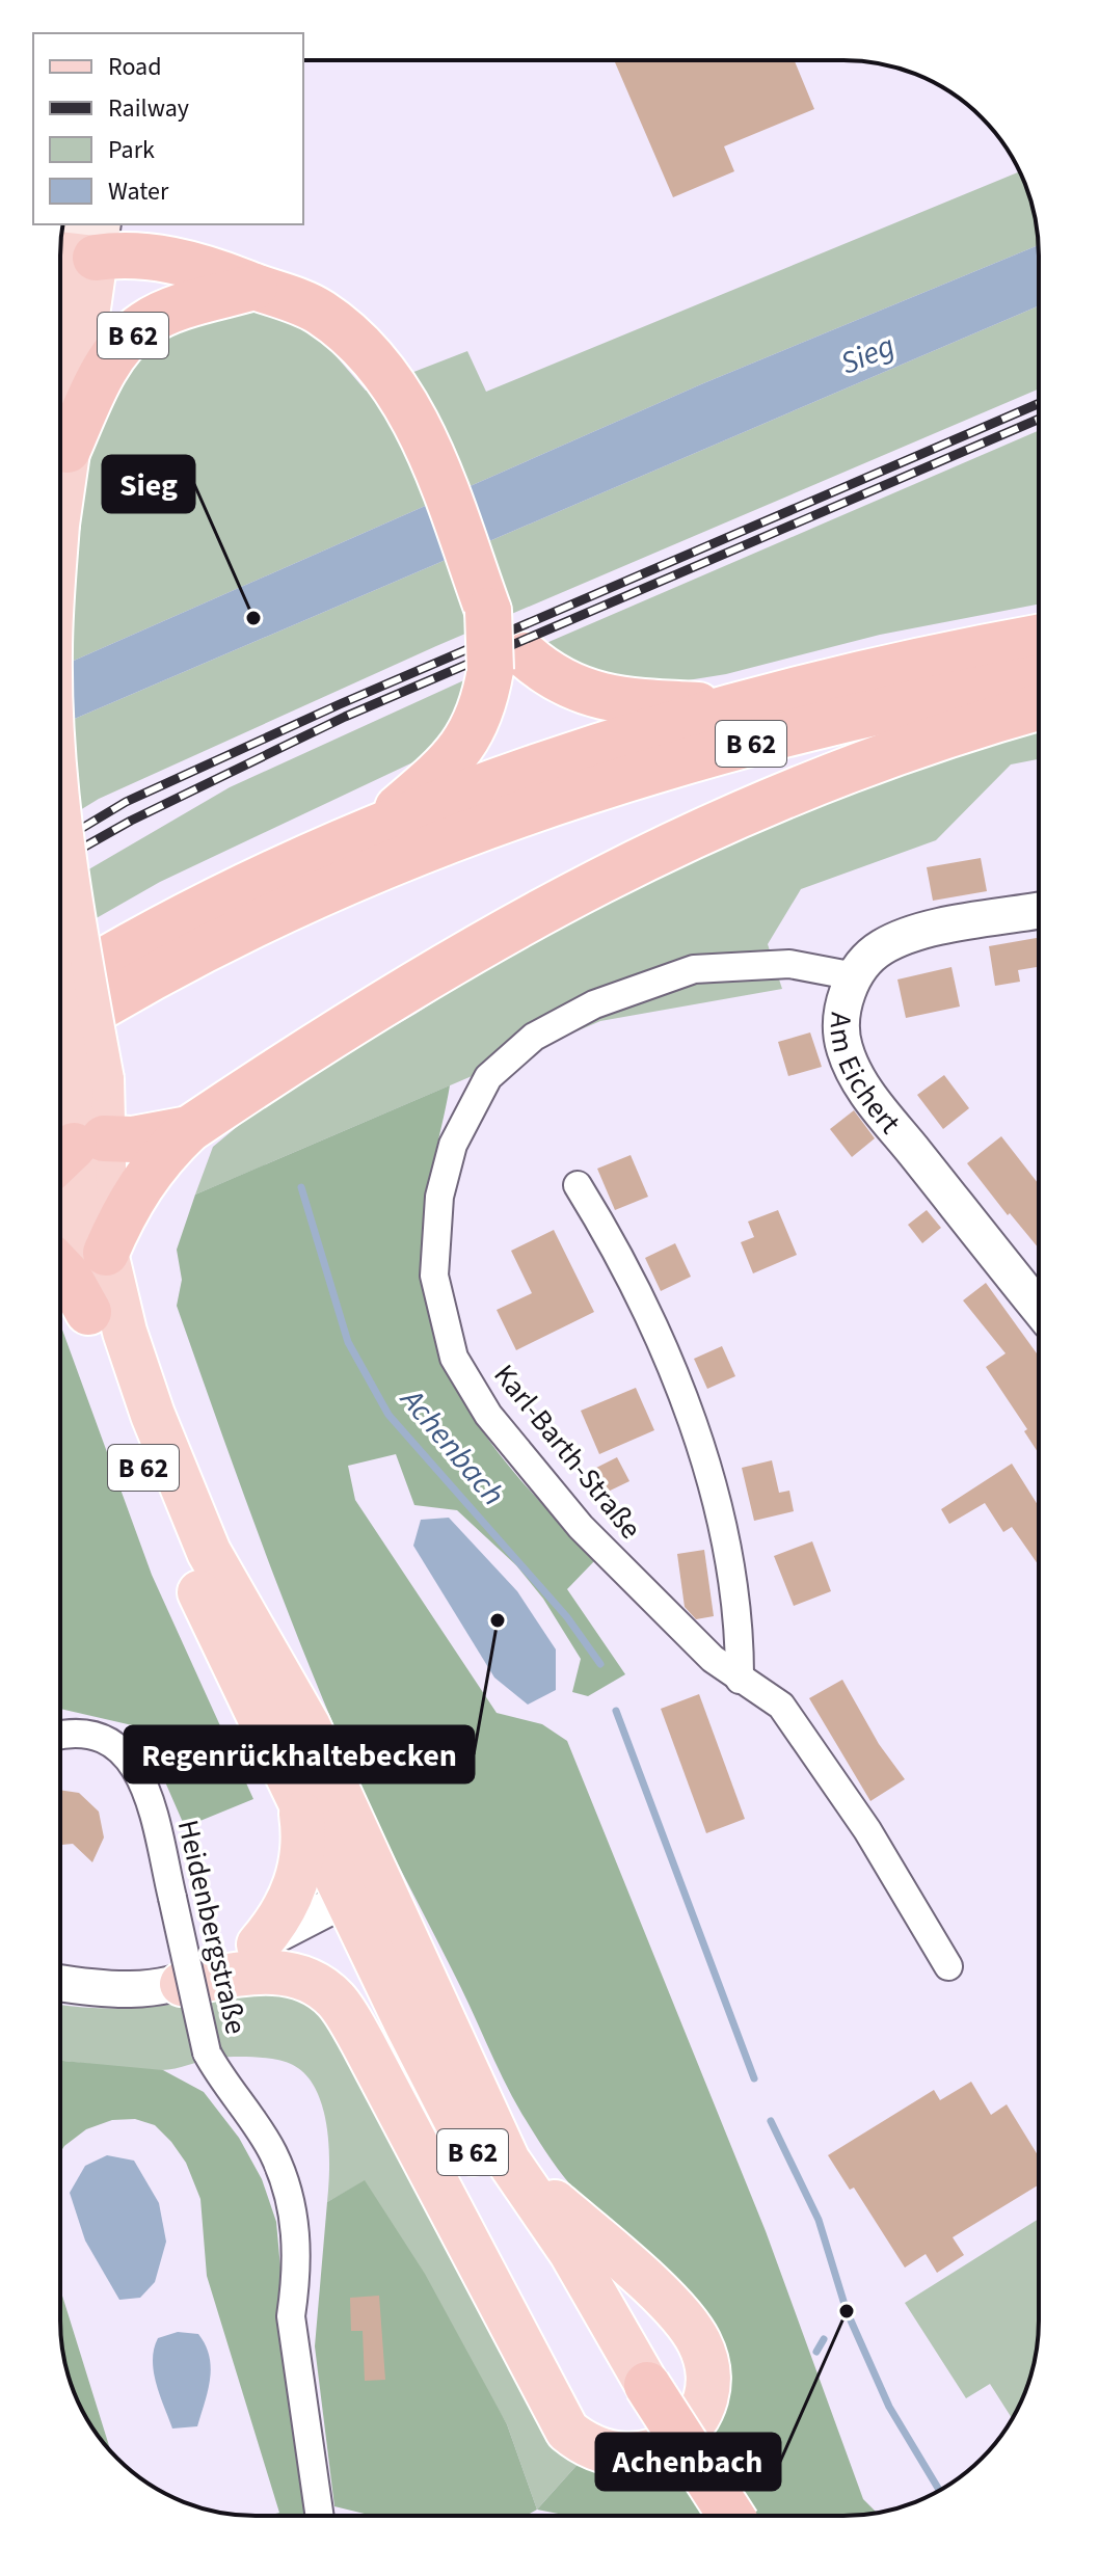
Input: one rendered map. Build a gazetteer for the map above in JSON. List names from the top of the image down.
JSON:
{
  "streets": {
    "highway": ["B 62"],
    "street": ["Am Eichert", "Karl-Barth-Straße", "Heidenbergstraße"]
  },
  "crossings": [
    ["Am Eichert", "Karl-Barth-Straße"]
  ],
  "water": ["Sieg", "Achenbach"],
  "places": ["Sieg", "Regenrückhaltebecken", "Achenbach"],
  "legend": [
    "Road",
    "Railway",
    "Park",
    "Water"
  ]
}
